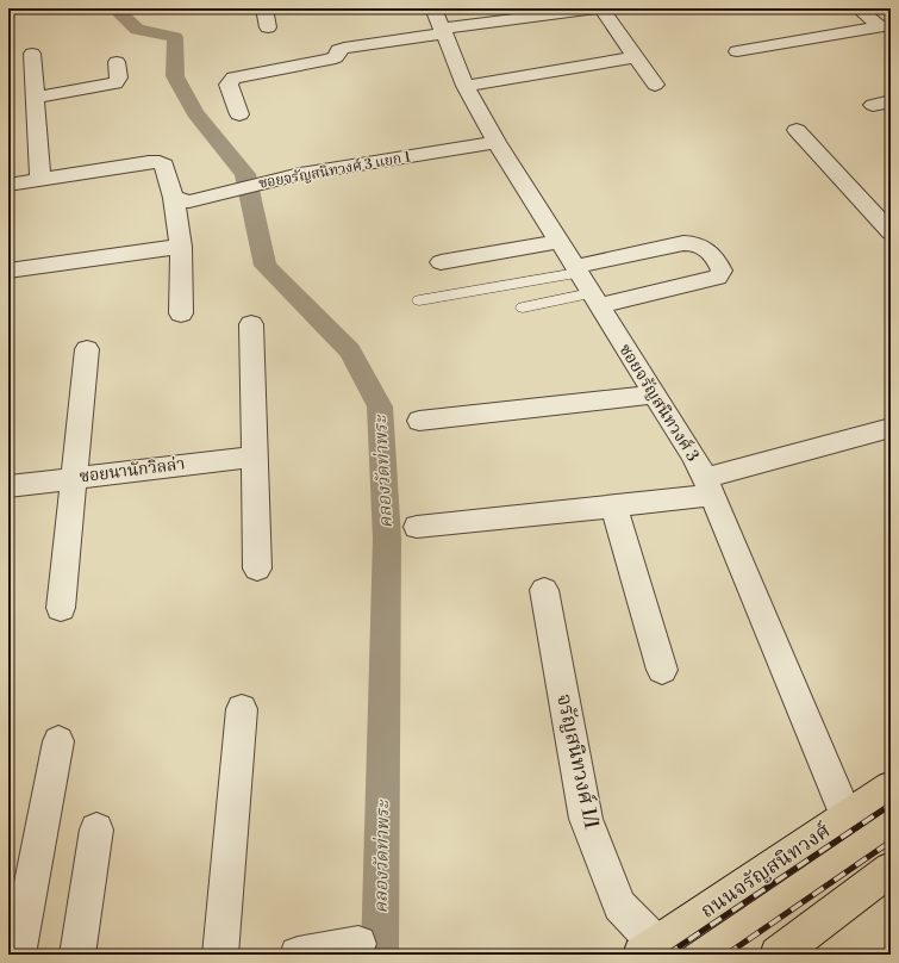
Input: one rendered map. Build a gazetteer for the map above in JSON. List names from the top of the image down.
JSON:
{
  "streets": {
    "main road": ["ถนนจรัญสนิทวงศ์"],
    "street": [
      "ซอยจรัญสนิทวงศ์ 3 แยก 1",
      "ซอยจรัญสนิทวงศ์ 3",
      "ซอยนานักวิลล่า",
      "จรัญสนิทวงศ์ 1/1"
    ]
  },
  "crossings": [
    ["ซอยจรัญสนิทวงศ์ 3 แยก 1", "ซอยจรัญสนิทวงศ์ 3"],
    ["ซอยจรัญสนิทวงศ์ 3", "ถนนจรัญสนิทวงศ์"],
    ["จรัญสนิทวงศ์ 1/1", "ถนนจรัญสนิทวงศ์"]
  ],
  "water": ["คลองวัดท่าพระ"]
}
